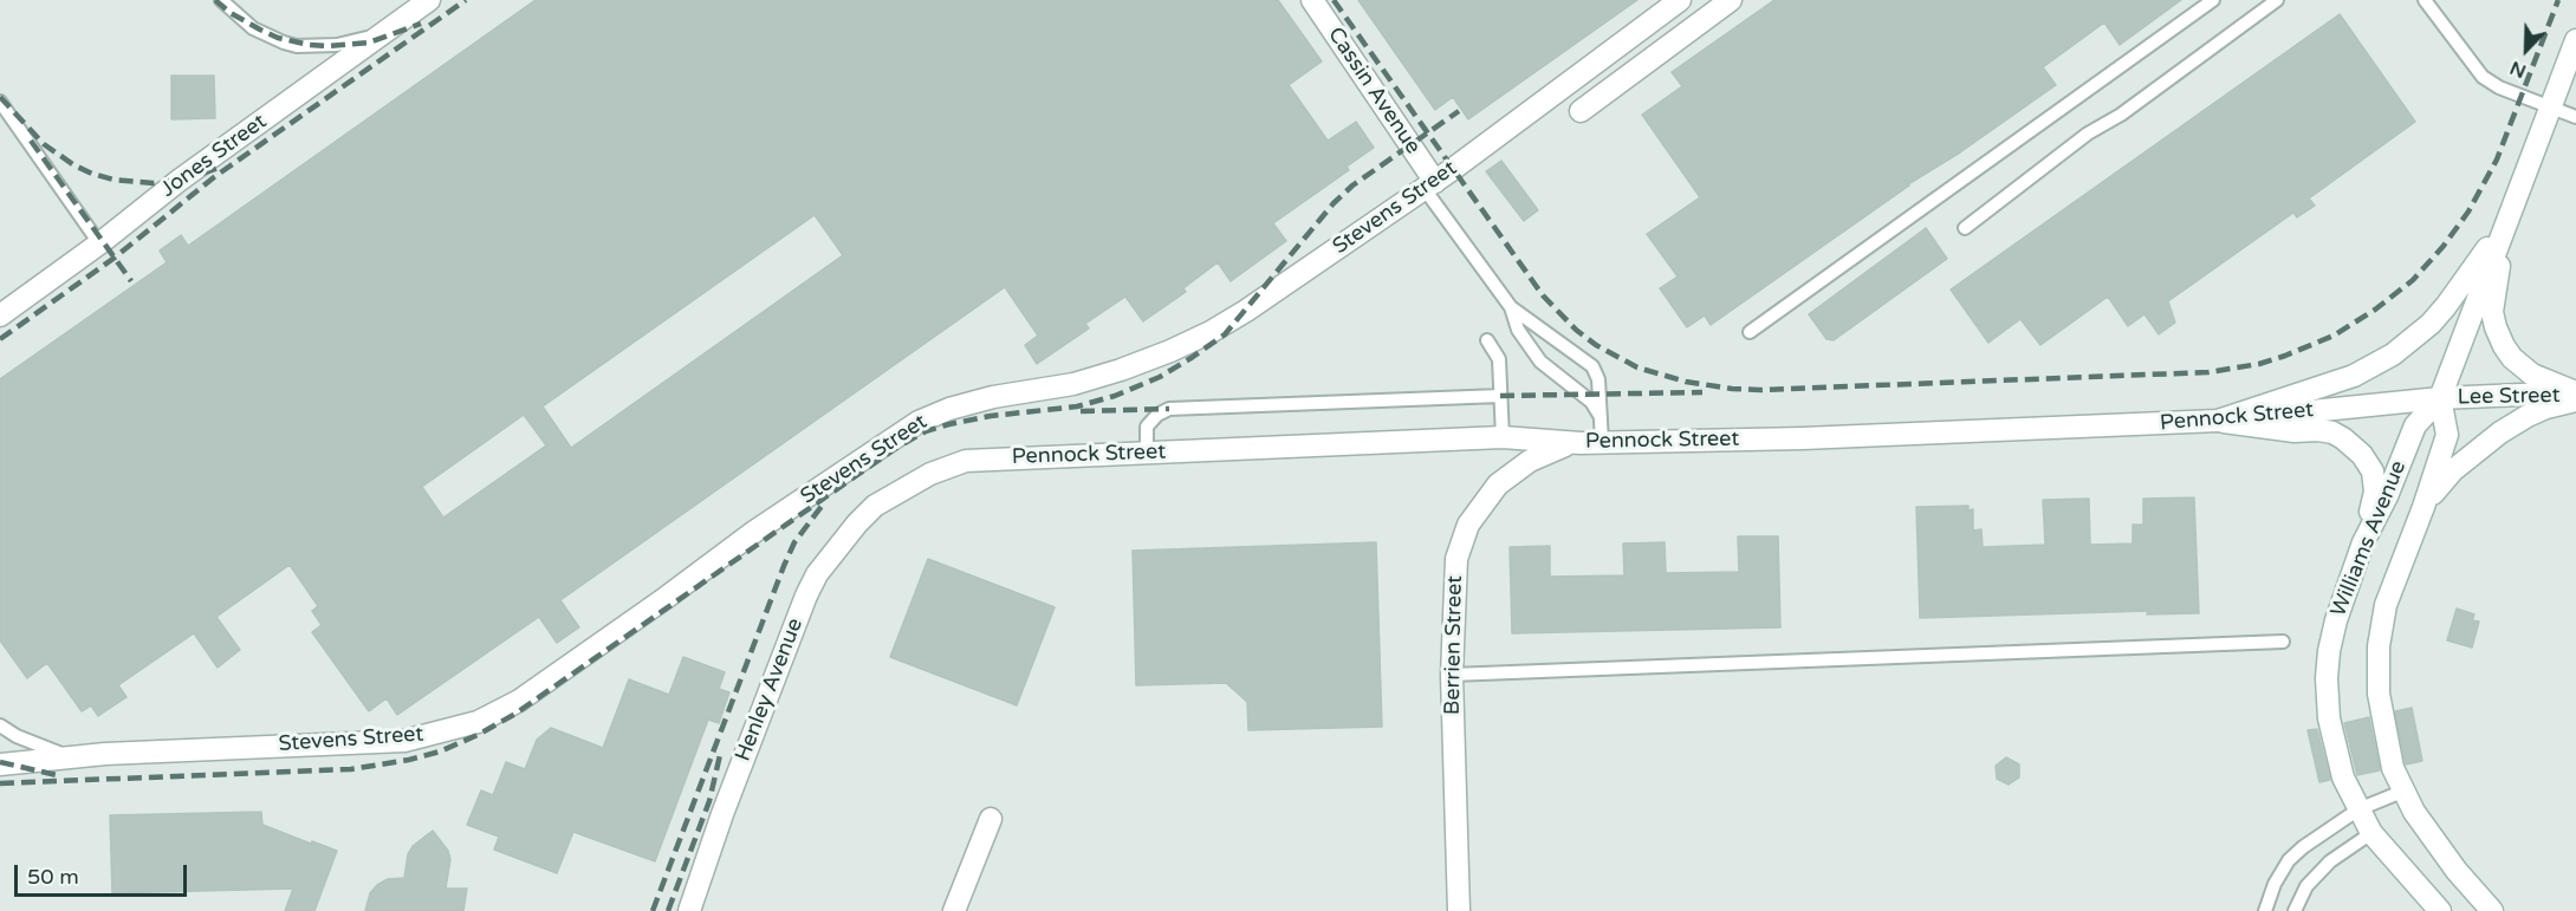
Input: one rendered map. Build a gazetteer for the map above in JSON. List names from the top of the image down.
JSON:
{
  "streets": {
    "street": [
      "Cassin Avenue",
      "Jones Street",
      "Stevens Street",
      "Lee Street",
      "Pennock Street",
      "Williams Avenue",
      "Berrien Street",
      "Henley Avenue"
    ]
  },
  "crossings": [
    ["Cassin Avenue", "Stevens Street"],
    ["Lee Street", "Pennock Street"],
    ["Lee Street", "Williams Avenue"],
    ["Pennock Street", "Williams Avenue"],
    ["Pennock Street", "Berrien Street"],
    ["Pennock Street", "Henley Avenue"]
  ],
  "scale_bar": "50 m",
  "north": "bottom left"
}
